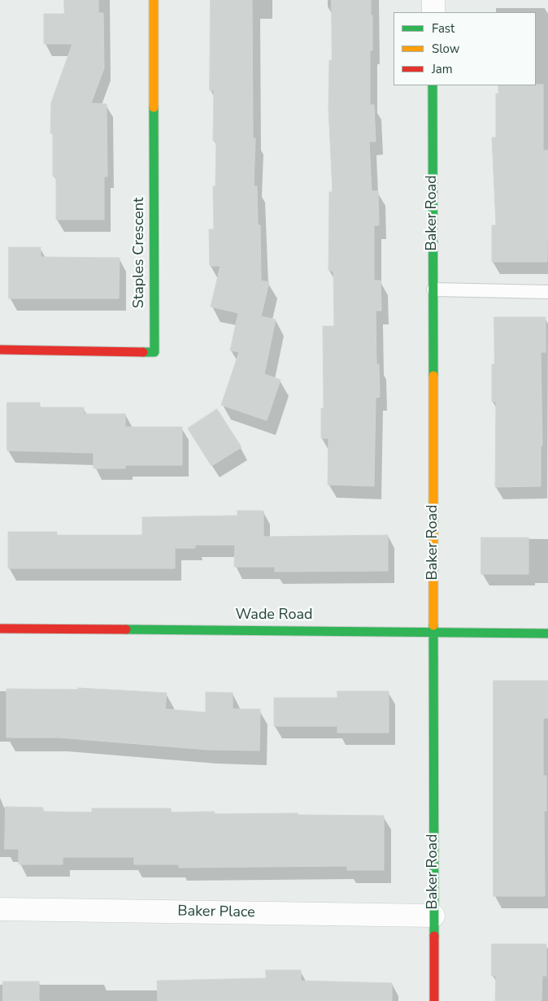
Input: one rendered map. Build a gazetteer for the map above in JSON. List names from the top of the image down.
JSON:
{
  "streets": {
    "street": [
      "Baker Road",
      "Staples Crescent",
      "Wade Road",
      "Baker Place"
    ]
  },
  "crossings": [
    ["Baker Road", "Wade Road"],
    ["Baker Road", "Baker Place"]
  ],
  "legend": ["Fast", "Slow", "Jam"]
}
